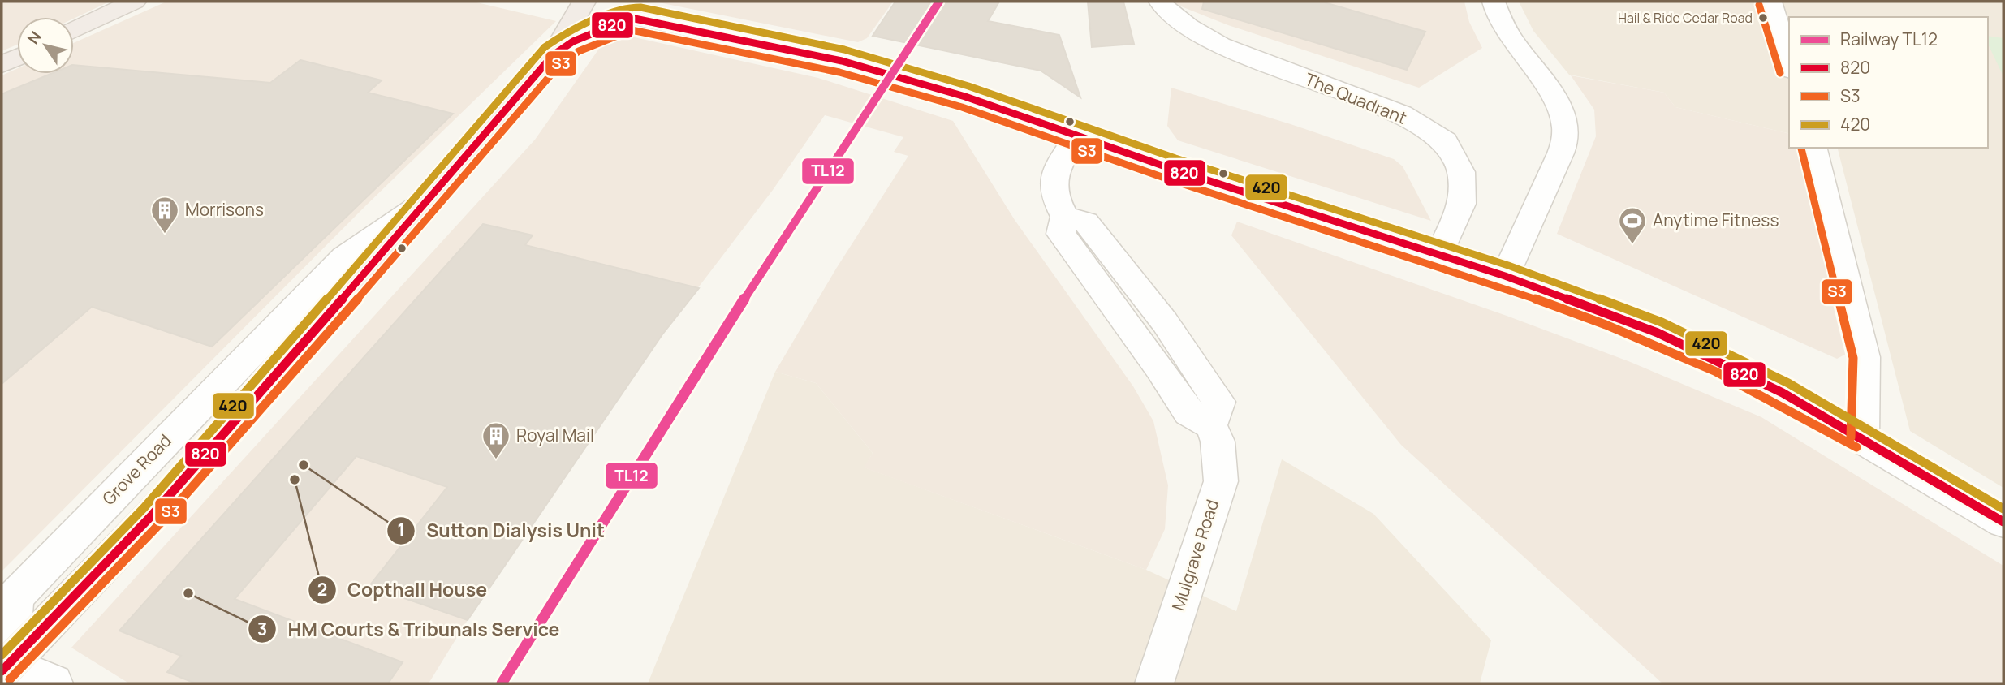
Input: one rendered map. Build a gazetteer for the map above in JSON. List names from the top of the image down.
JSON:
{
  "streets": {
    "highway": ["Grove Road"],
    "street": ["The Quadrant", "Mulgrave Road"]
  },
  "places": {
    "other": [
      "Hail & Ride Cedar Road",
      "Sutton Dialysis Unit",
      "Copthall House",
      "HM Courts & Tribunals Service"
    ],
    "building": ["Morrisons", "Royal Mail"],
    "sports": ["Anytime Fitness"]
  },
  "lines": [
    "rail line TL12",
    "transit line S3",
    "transit line 420",
    "transit line 820"
  ],
  "legend": [
    "Railway TL12",
    "820",
    "S3",
    "420"
  ],
  "north": "top left"
}
